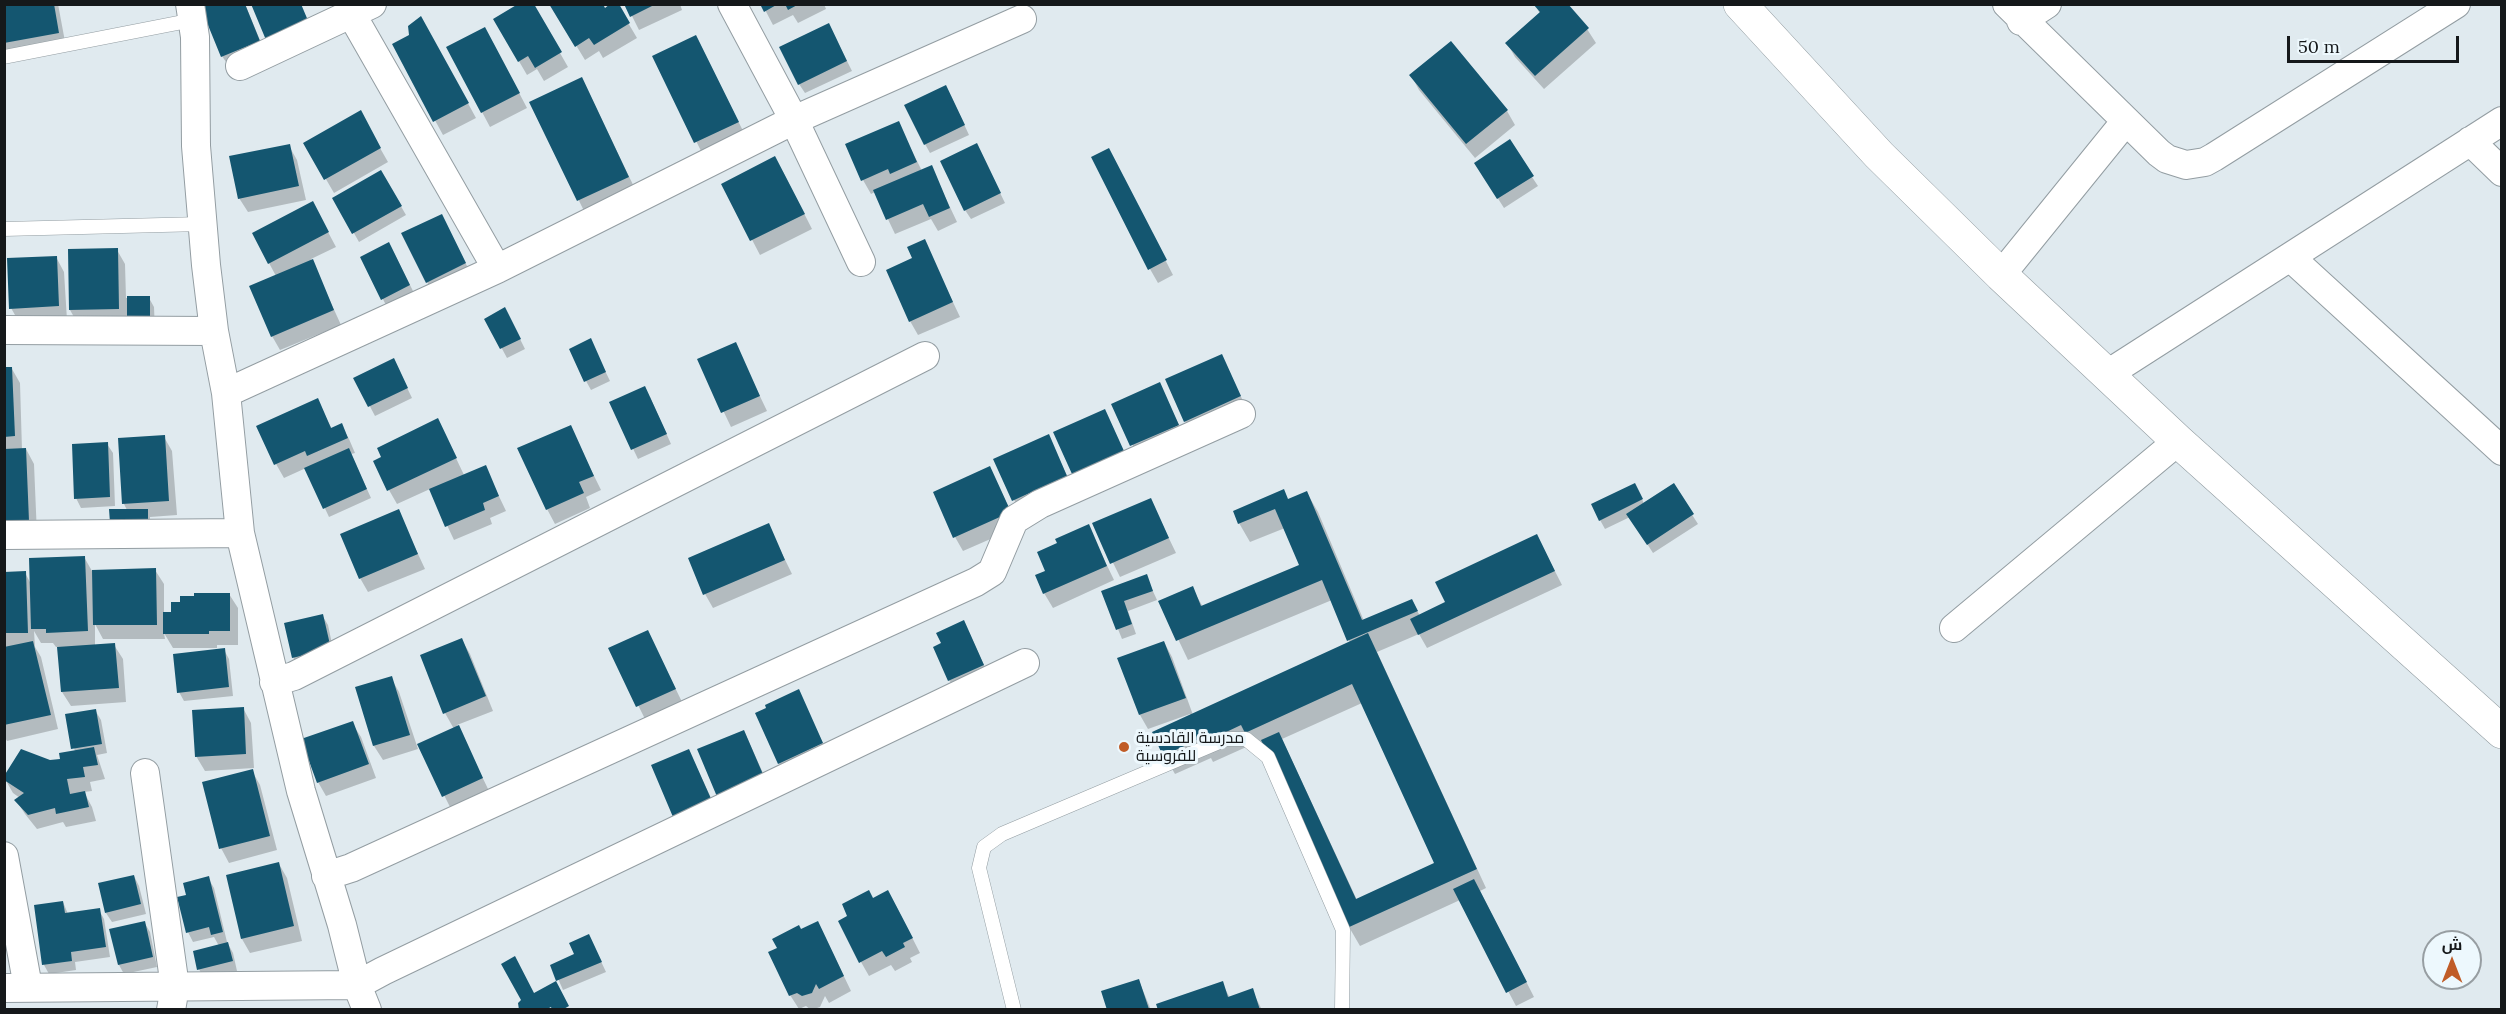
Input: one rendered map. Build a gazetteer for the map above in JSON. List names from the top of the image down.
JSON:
{
  "places": ["مدرسة القادسية للفروسية"],
  "scale_bar": "50 m",
  "north": "top"
}
